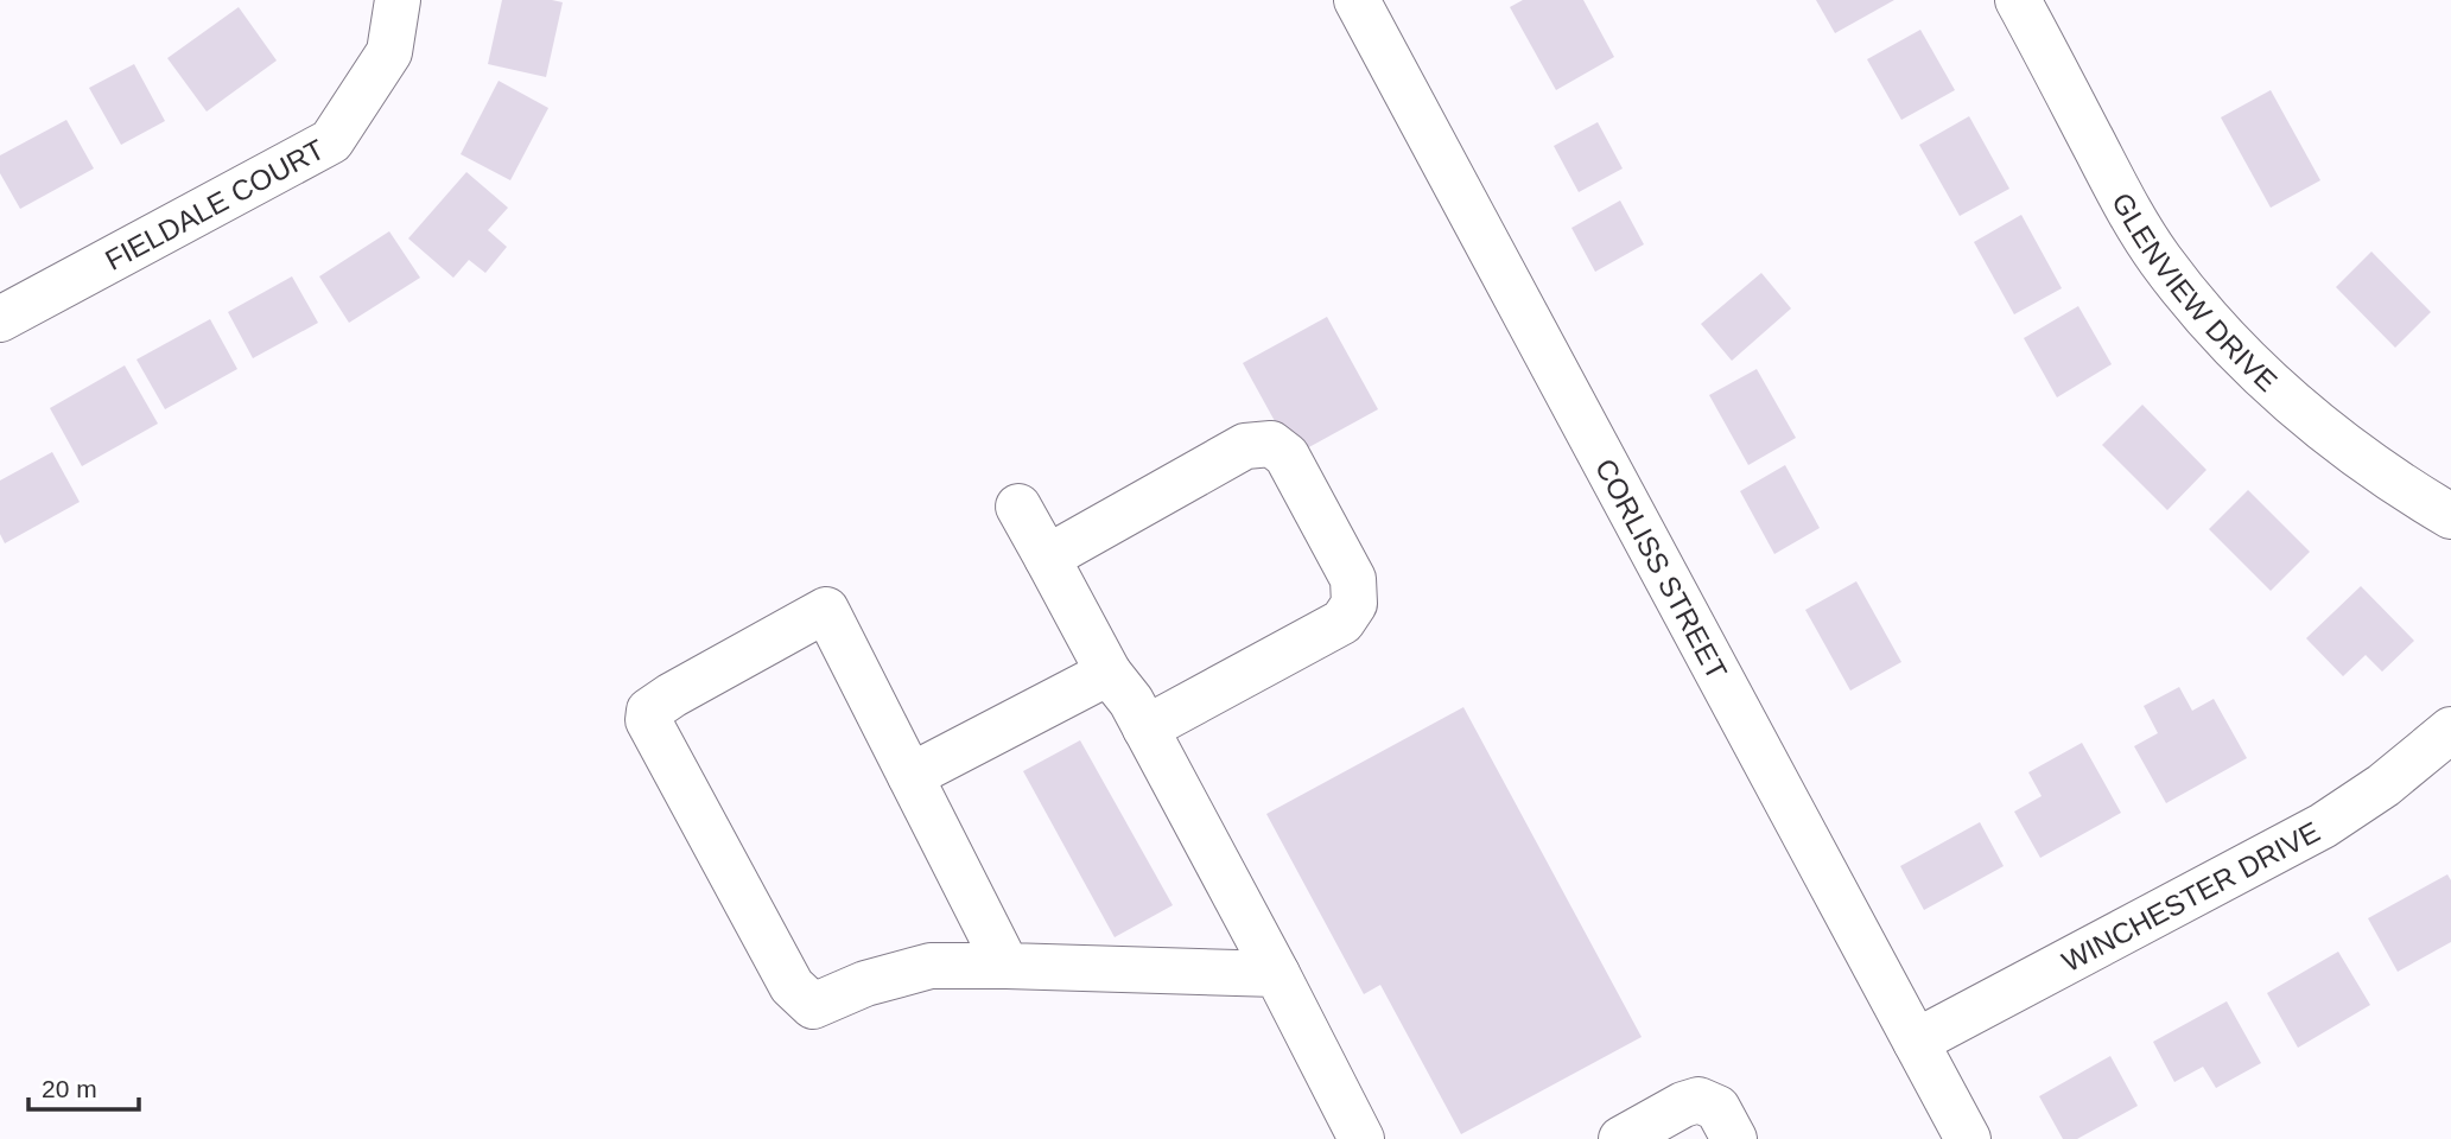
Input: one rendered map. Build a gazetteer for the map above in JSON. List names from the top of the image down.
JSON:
{
  "streets": {
    "street": [
      "FIELDALE COURT",
      "GLENVIEW DRIVE",
      "CORLISS STREET",
      "WINCHESTER DRIVE"
    ]
  },
  "crossings": [
    ["CORLISS STREET", "WINCHESTER DRIVE"]
  ],
  "scale_bar": "20 m"
}
